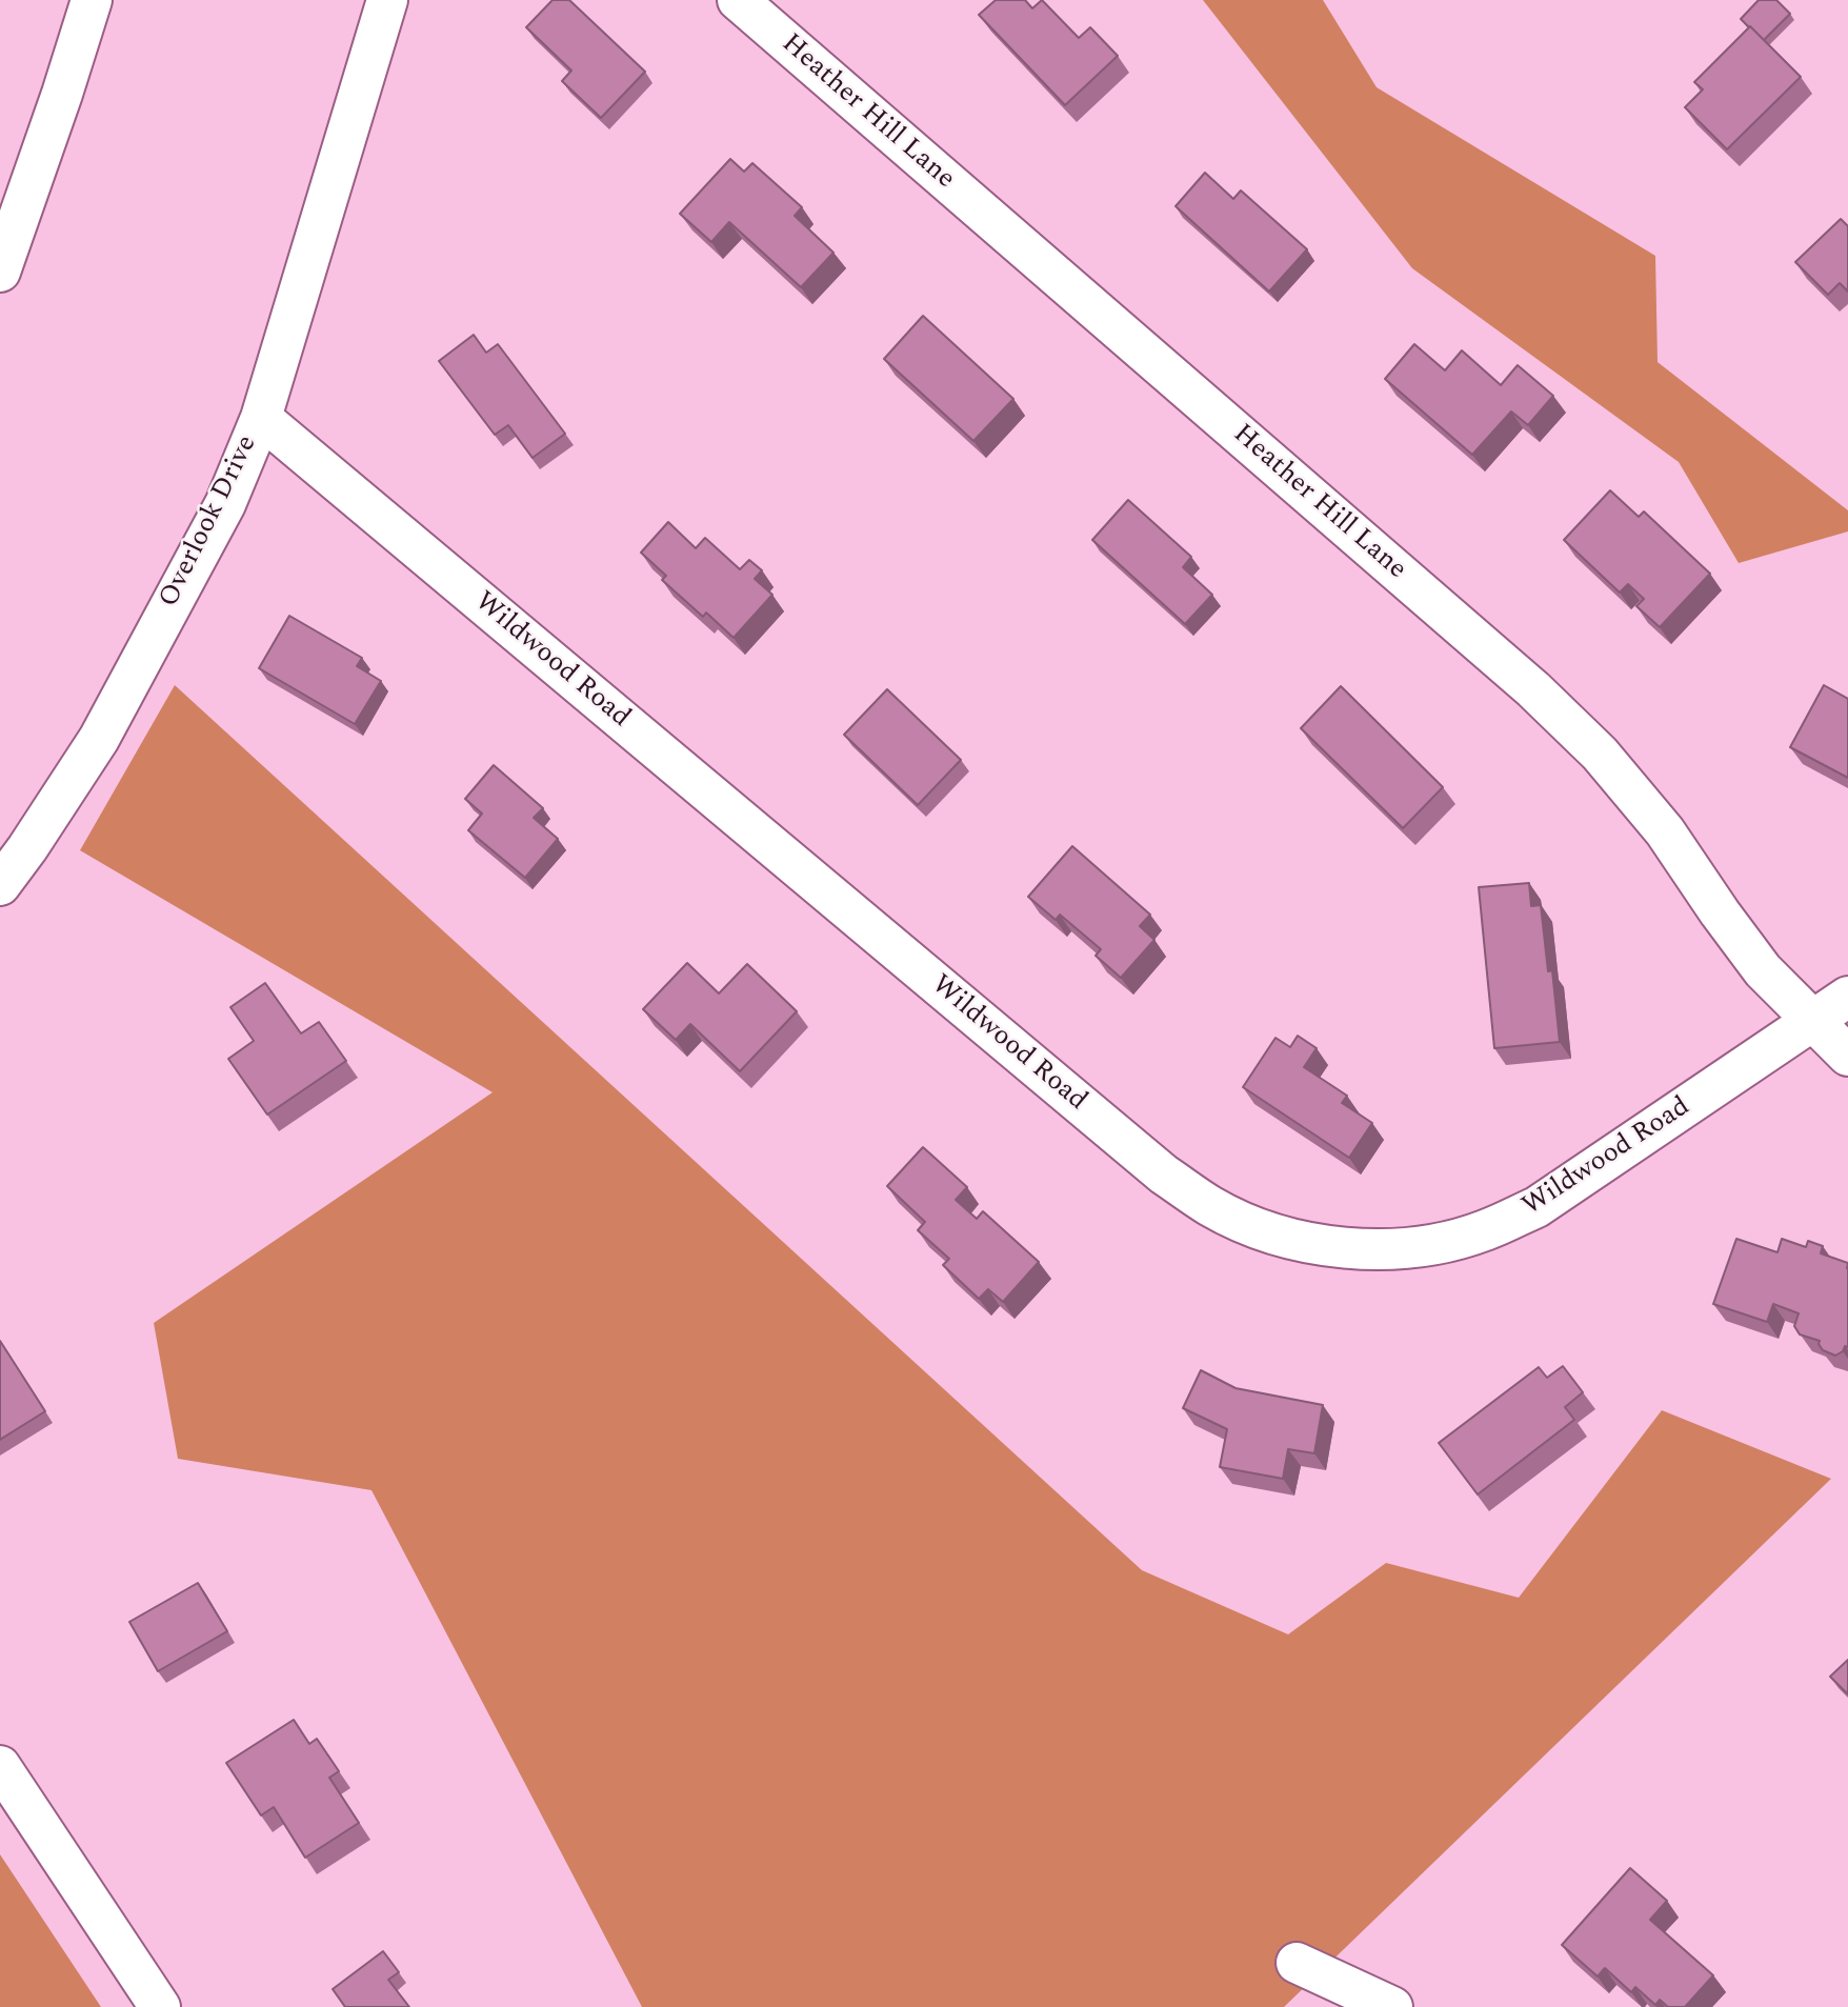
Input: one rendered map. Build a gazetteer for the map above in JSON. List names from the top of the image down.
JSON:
{
  "streets": {
    "main road": ["Heather Hill Lane", "Overlook Drive", "Wildwood Road"]
  },
  "crossings": [
    ["Heather Hill Lane", "Wildwood Road"],
    ["Overlook Drive", "Wildwood Road"]
  ]
}
